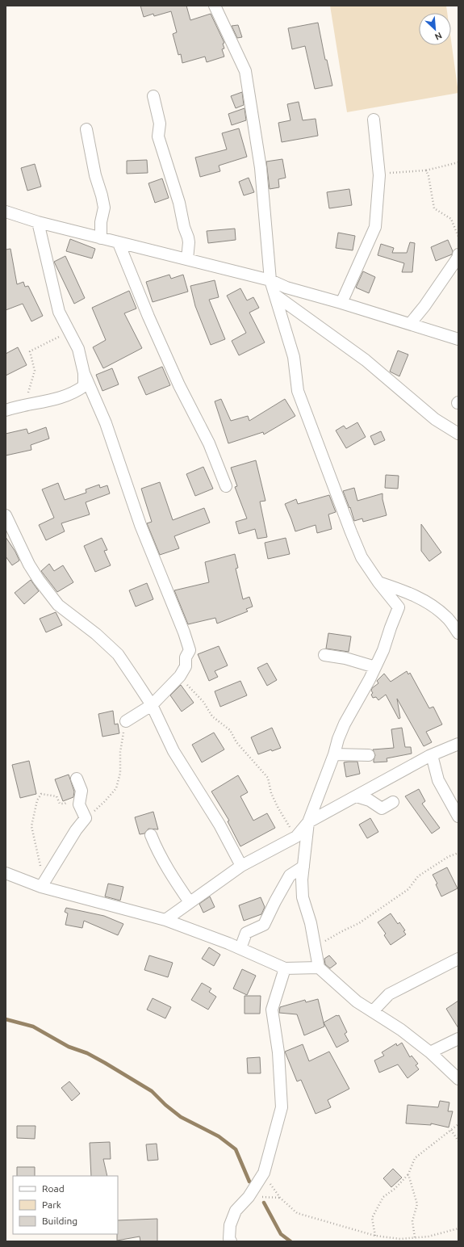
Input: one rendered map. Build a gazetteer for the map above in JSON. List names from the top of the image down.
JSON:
{
  "legend": ["Road", "Park", "Building"],
  "north": "bottom right"
}
